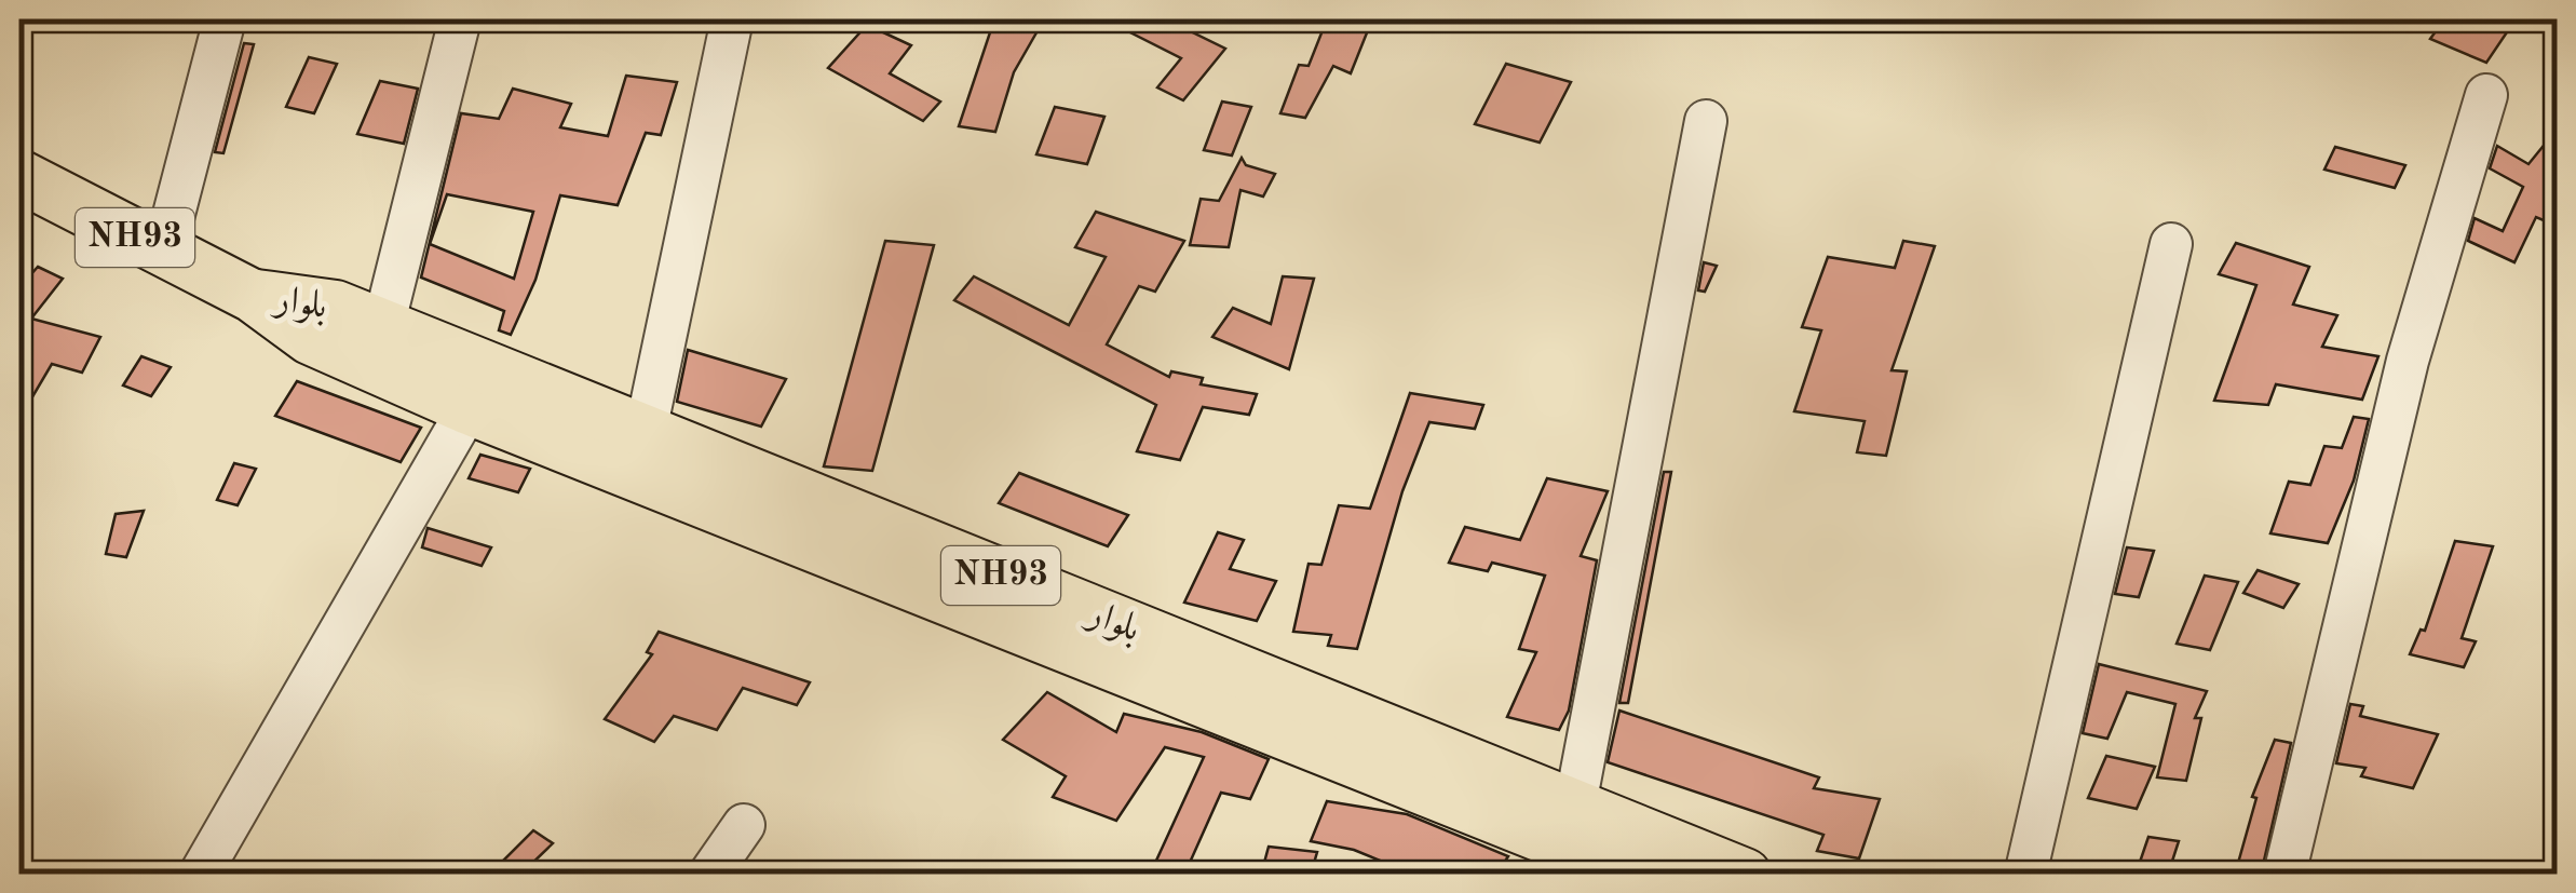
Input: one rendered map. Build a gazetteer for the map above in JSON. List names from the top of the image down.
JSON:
{
  "streets": {
    "main road": ["NH93", "بلوار"]
  },
  "crossings": [
    ["NH93", "بلوار"]
  ]
}
